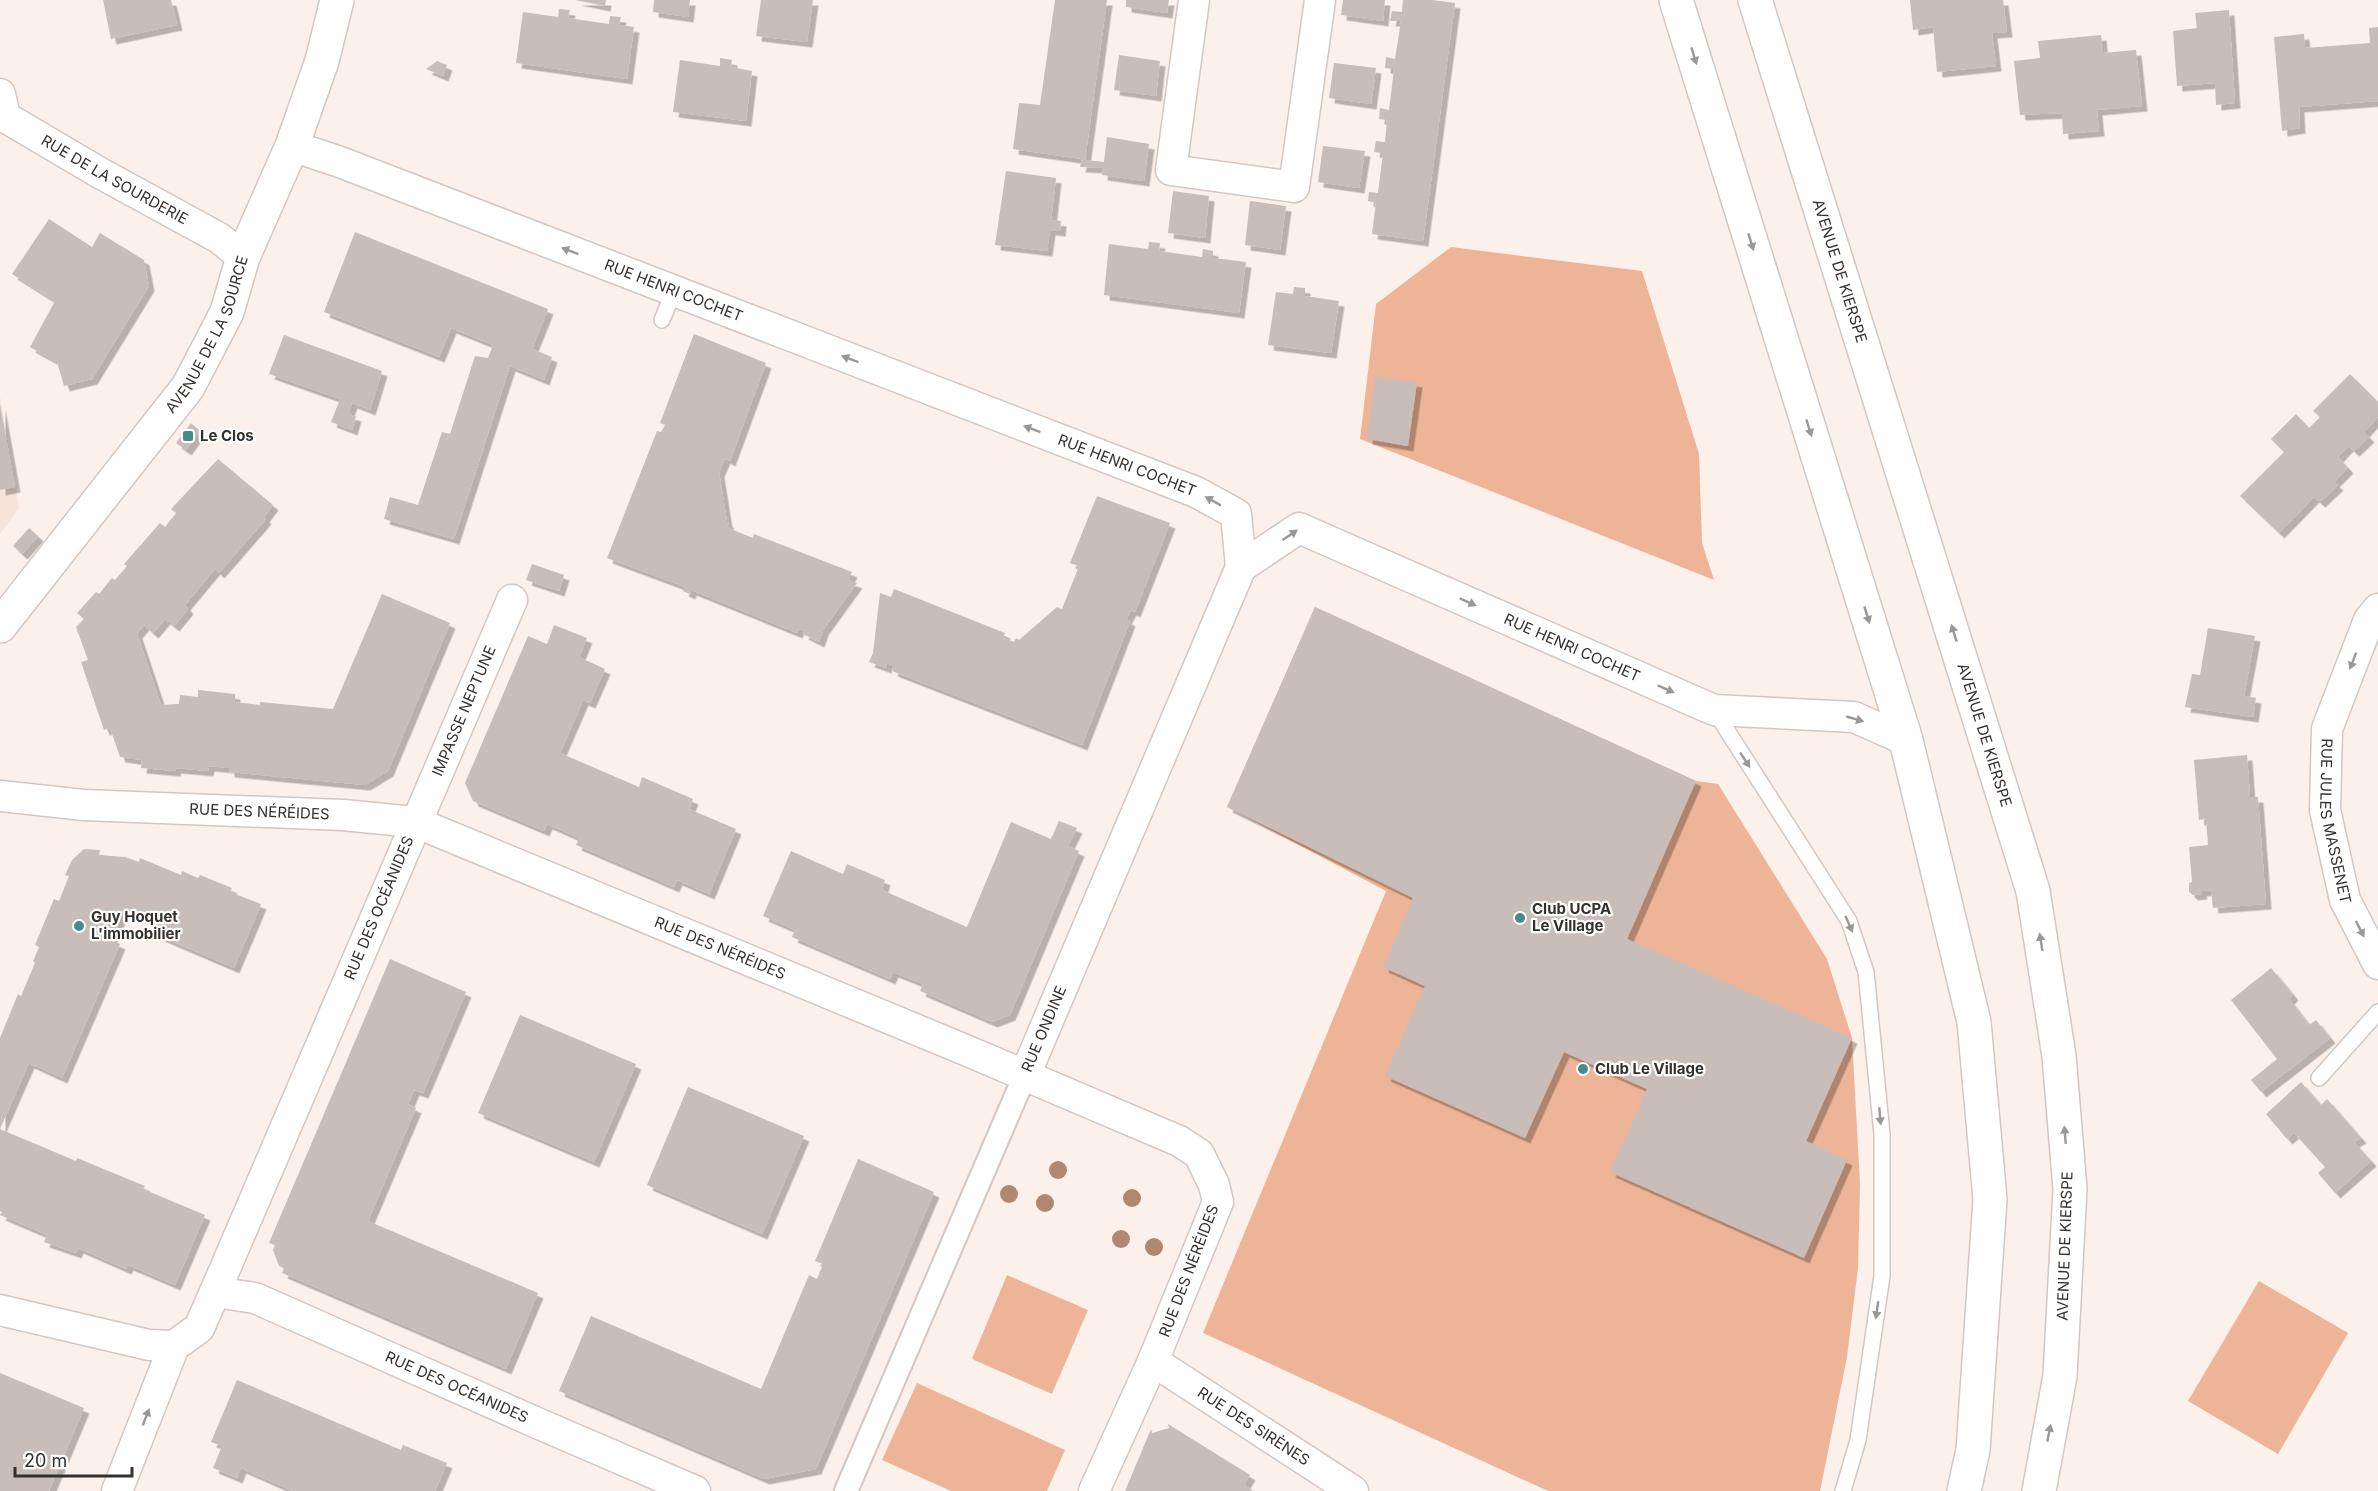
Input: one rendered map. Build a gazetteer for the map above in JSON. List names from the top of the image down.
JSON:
{
  "streets": {
    "main road": ["AVENUE DE KIERSPE", "AVENUE DE LA SOURCE"],
    "street": [
      "RUE DE LA SOURDERIE",
      "RUE HENRI COCHET",
      "IMPASSE NEPTUNE",
      "RUE DES NÉRÉIDES",
      "RUE JULES MASSENET",
      "RUE DES OCÉANIDES",
      "RUE ONDINE",
      "RUE DES SIRÈNES"
    ]
  },
  "crossings": [
    ["RUE DE LA SOURDERIE", "AVENUE DE LA SOURCE"],
    ["RUE HENRI COCHET", "AVENUE DE LA SOURCE"],
    ["RUE HENRI COCHET", "RUE ONDINE"],
    ["IMPASSE NEPTUNE", "RUE DES NÉRÉIDES"],
    ["IMPASSE NEPTUNE", "RUE DES OCÉANIDES"],
    ["RUE DES NÉRÉIDES", "RUE DES OCÉANIDES"],
    ["RUE DES NÉRÉIDES", "RUE ONDINE"],
    ["RUE DES NÉRÉIDES", "RUE DES SIRÈNES"]
  ],
  "one_way": ["RUE JULES MASSENET"],
  "places": {
    "transit": ["Le Clos"],
    "other": ["Club UCPA Le Village", "Guy Hoquet L'immobilier", "Club Le Village"]
  },
  "scale_bar": "20 m"
}
